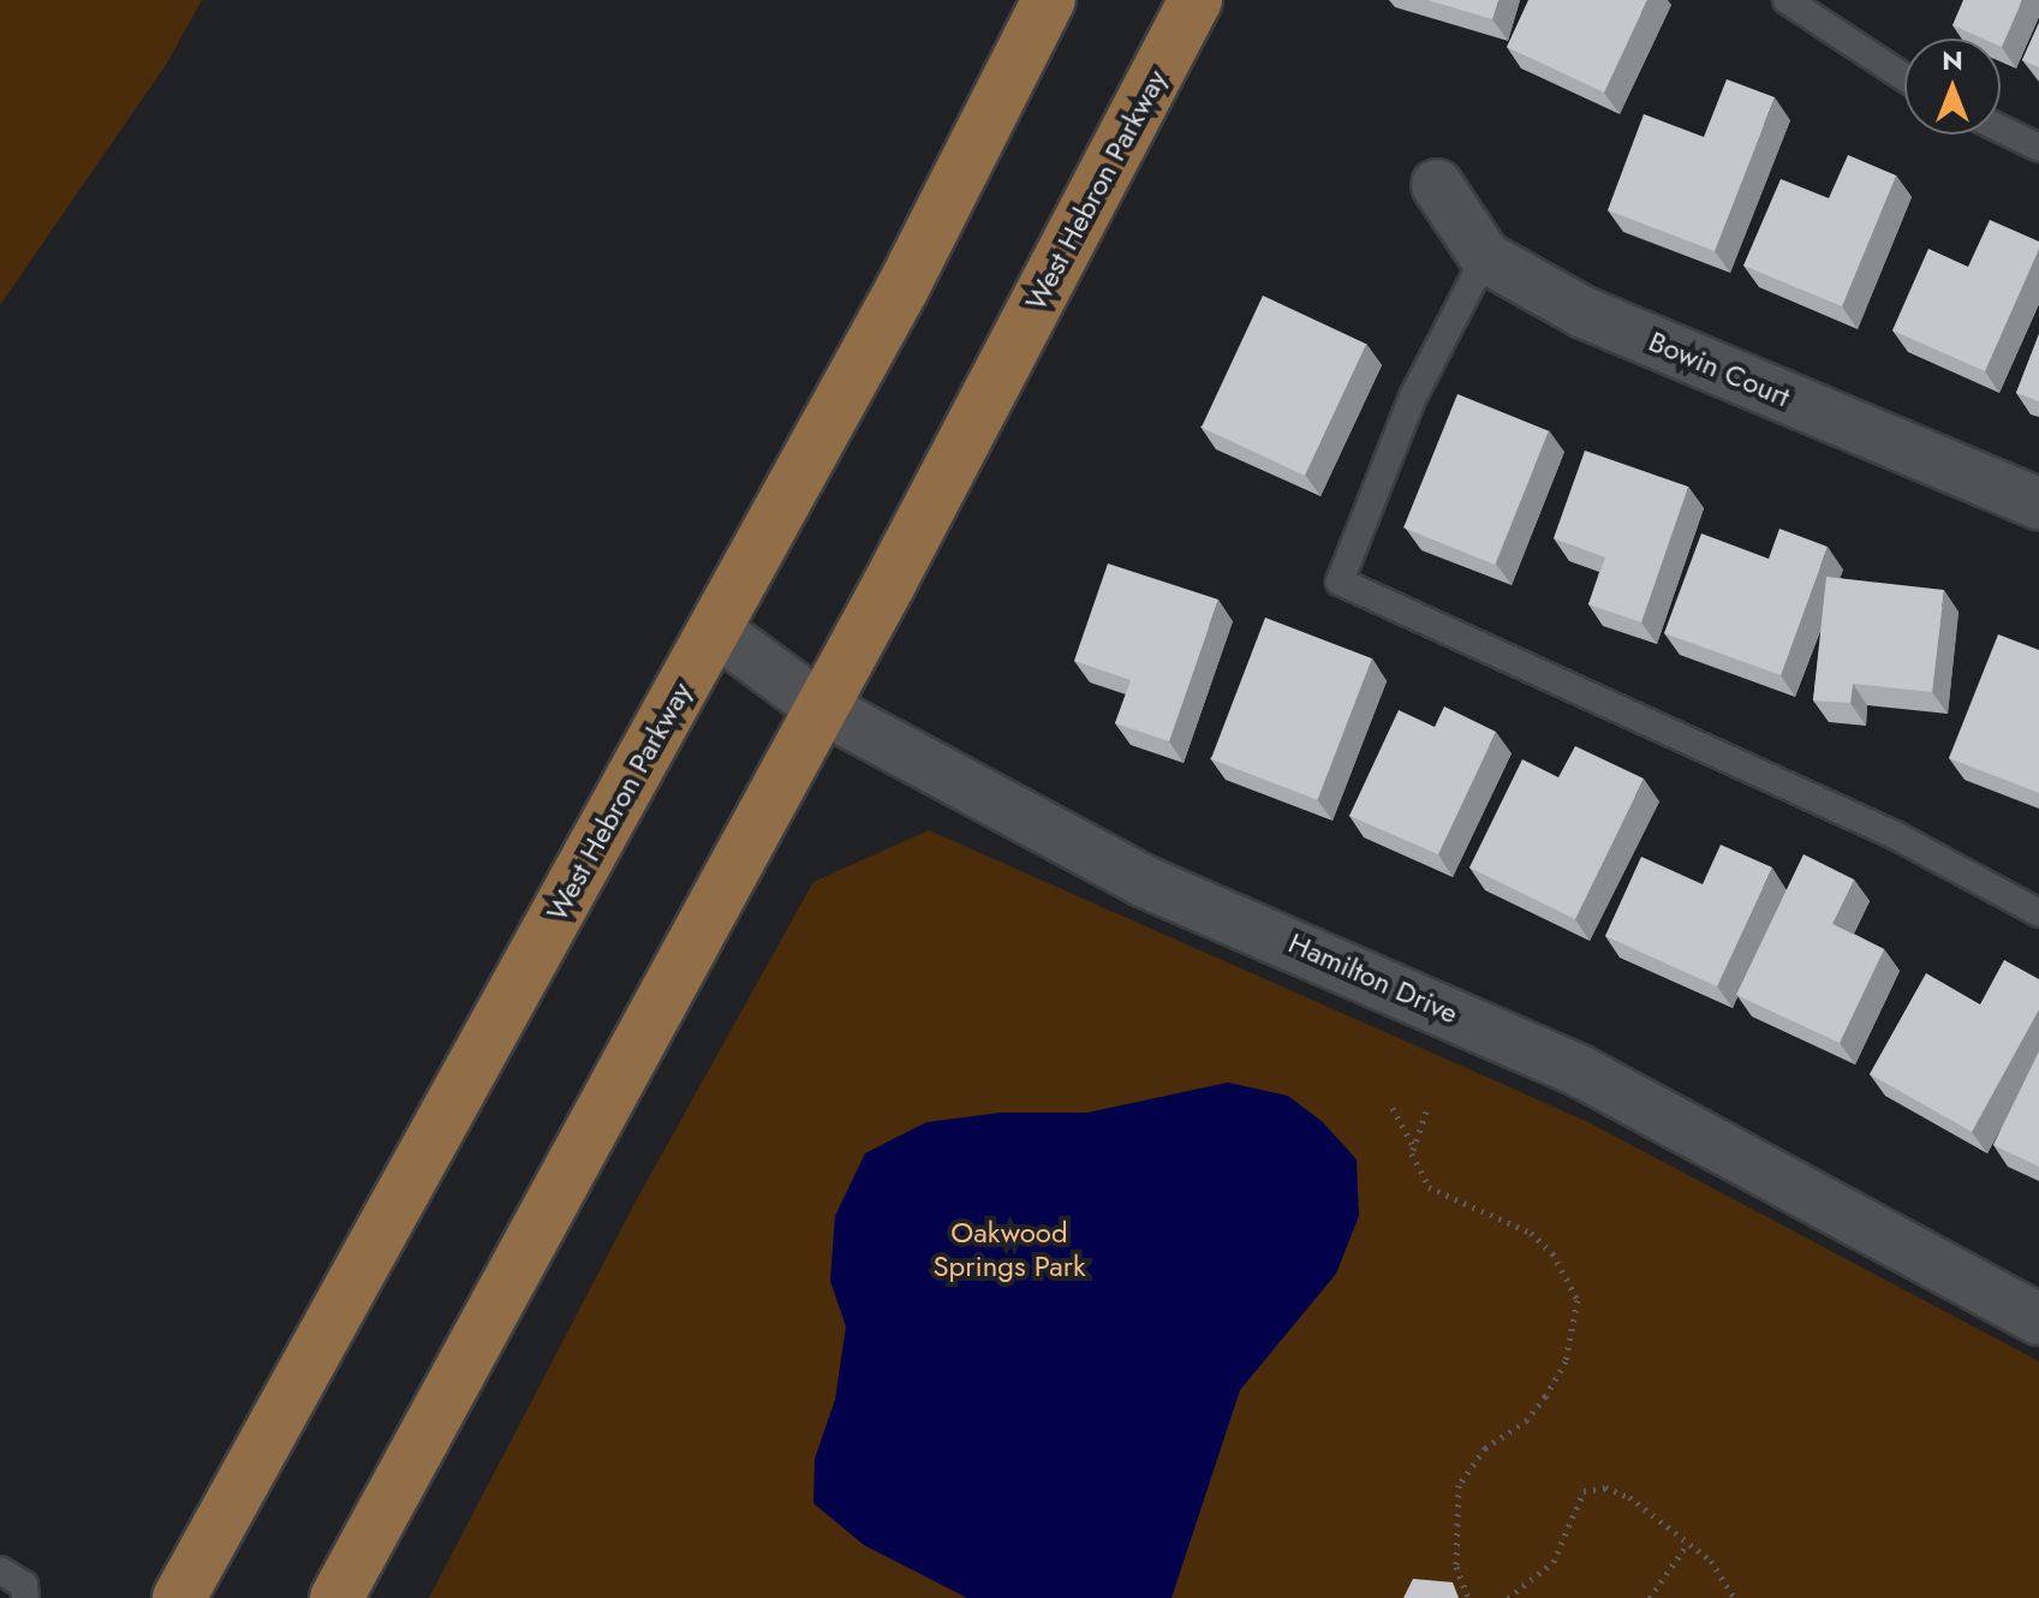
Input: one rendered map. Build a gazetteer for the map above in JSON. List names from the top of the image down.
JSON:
{
  "streets": {
    "main road": ["West Hebron Parkway"],
    "street": ["Bowin Court", "Hamilton Drive"]
  },
  "crossings": [
    ["West Hebron Parkway", "Hamilton Drive"]
  ],
  "parks": ["Oakwood Springs Park"],
  "north": "top"
}
